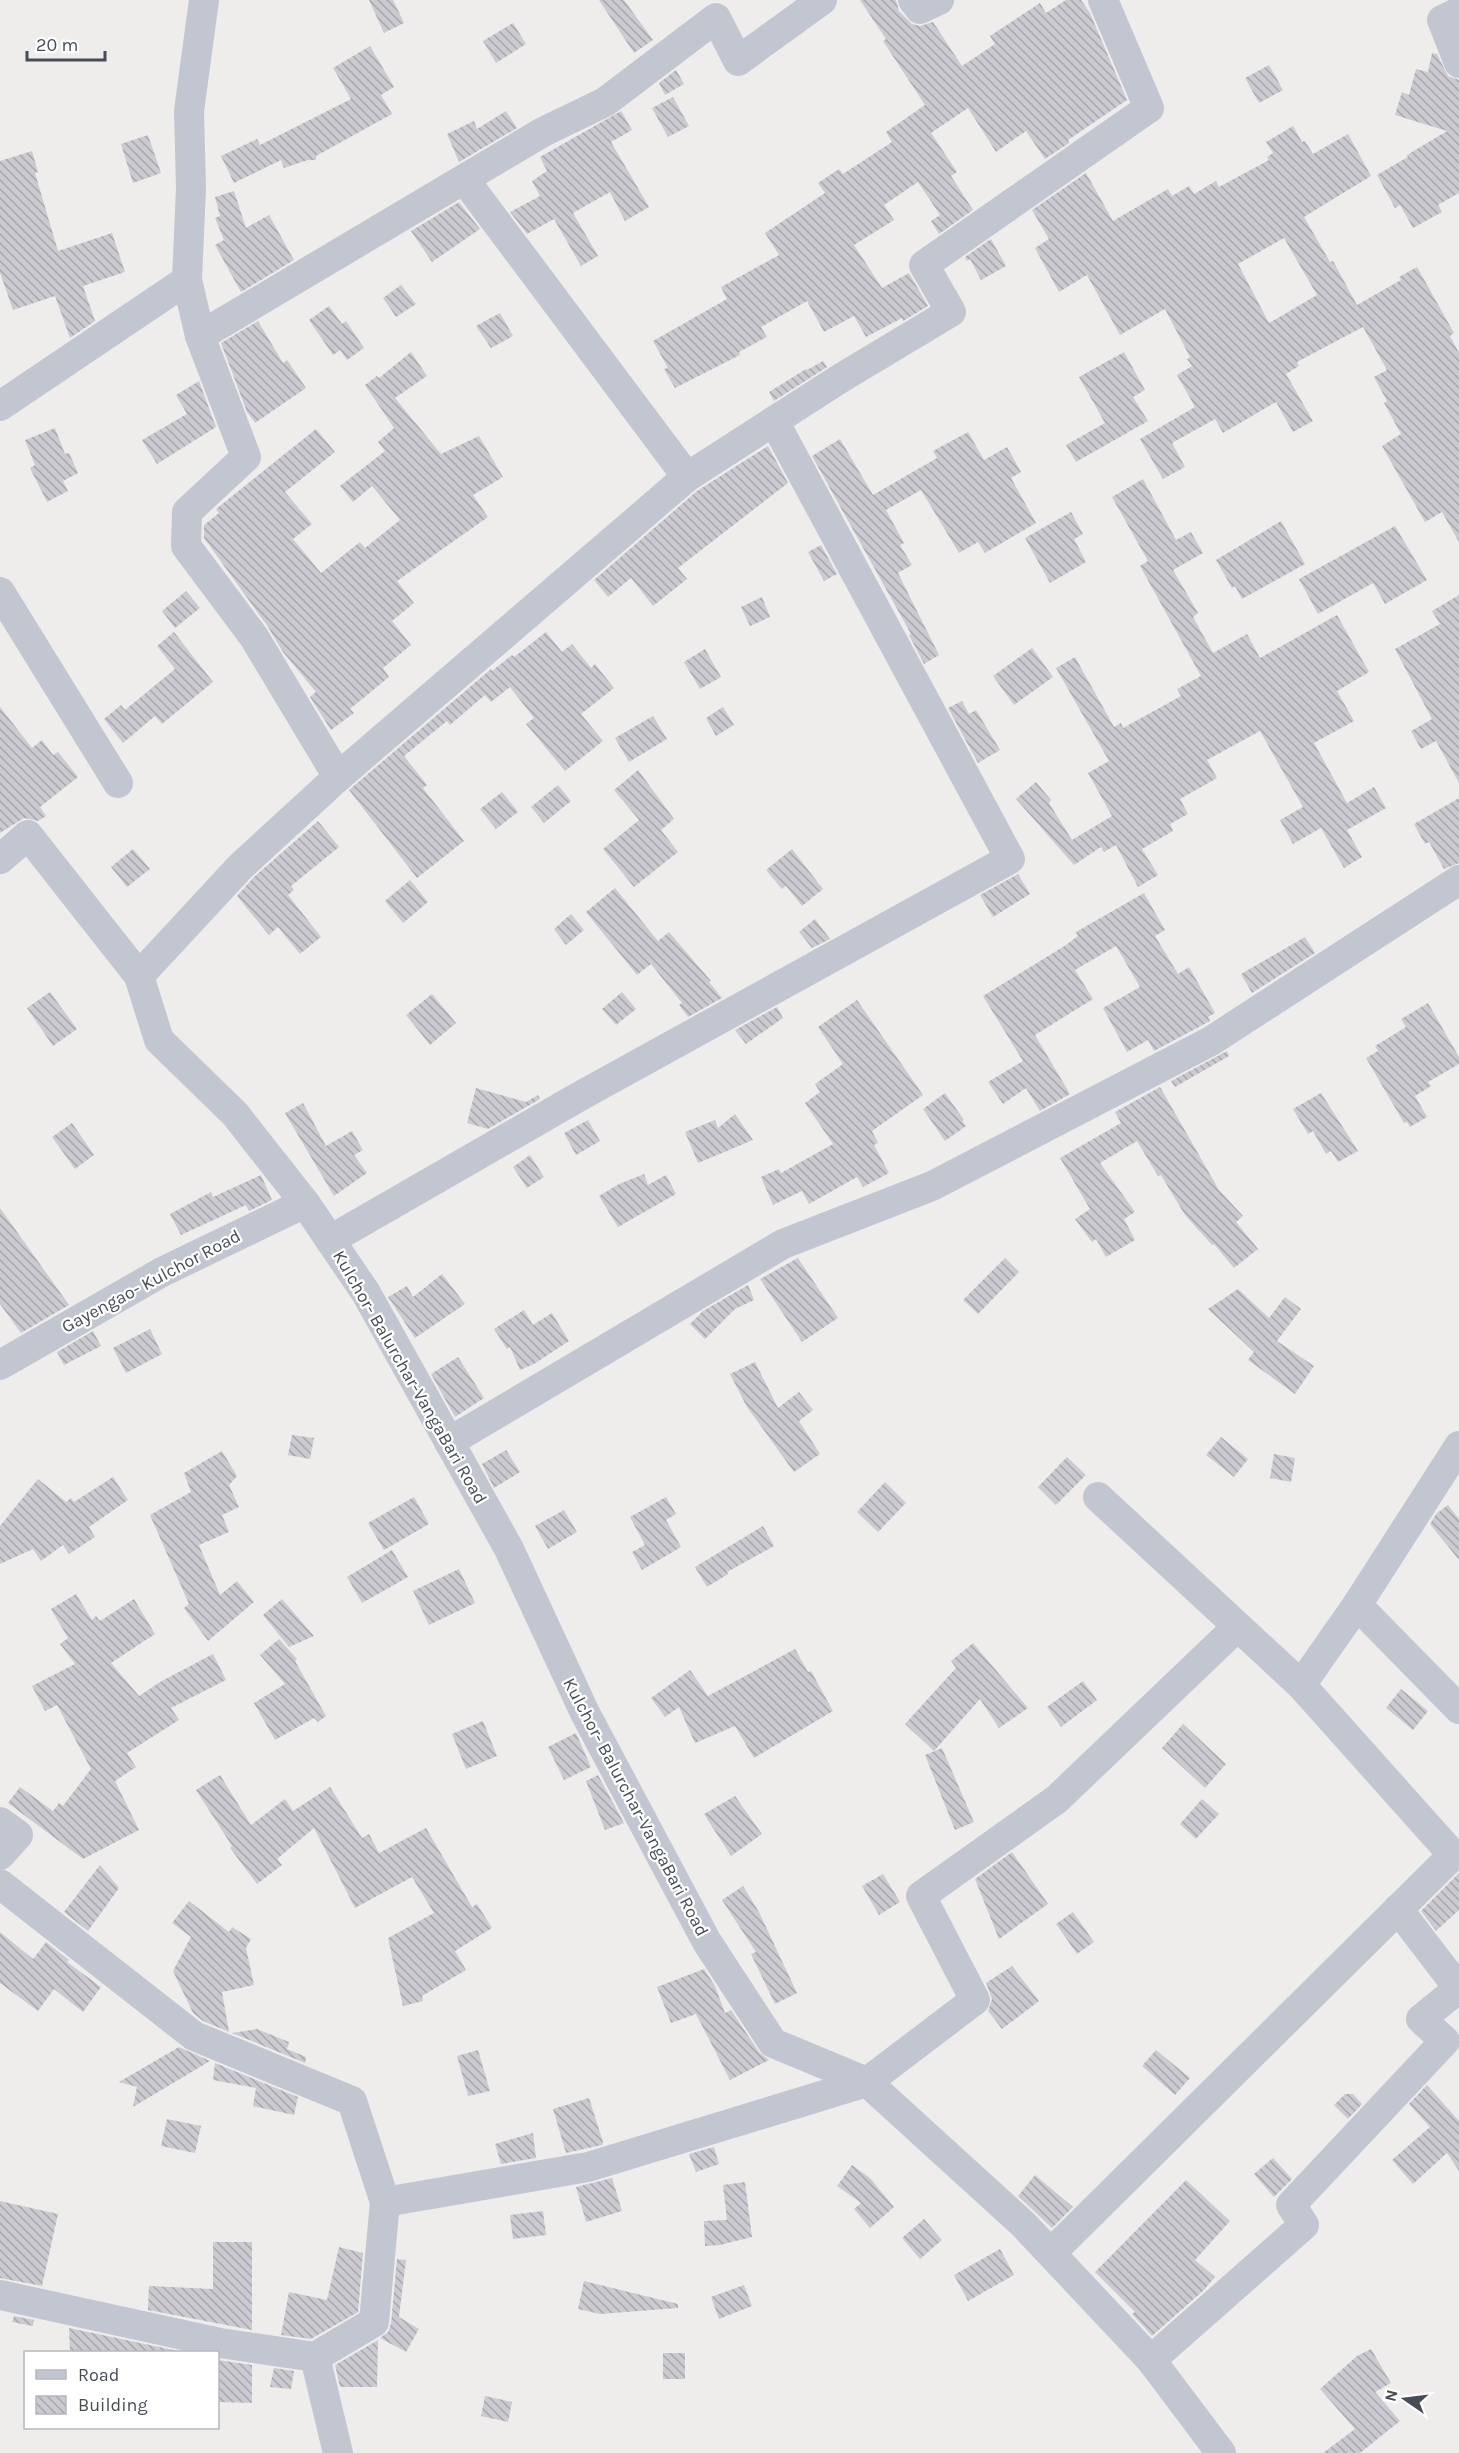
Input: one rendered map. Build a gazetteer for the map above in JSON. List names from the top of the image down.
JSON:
{
  "streets": {
    "street": ["Gayengao- Kulchor Road", "Kulchor- Balurchar-VangaBari Road"]
  },
  "crossings": [
    ["Gayengao- Kulchor Road", "Kulchor- Balurchar-VangaBari Road"]
  ],
  "legend": ["Road", "Building"],
  "scale_bar": "20 m",
  "north": "left"
}
